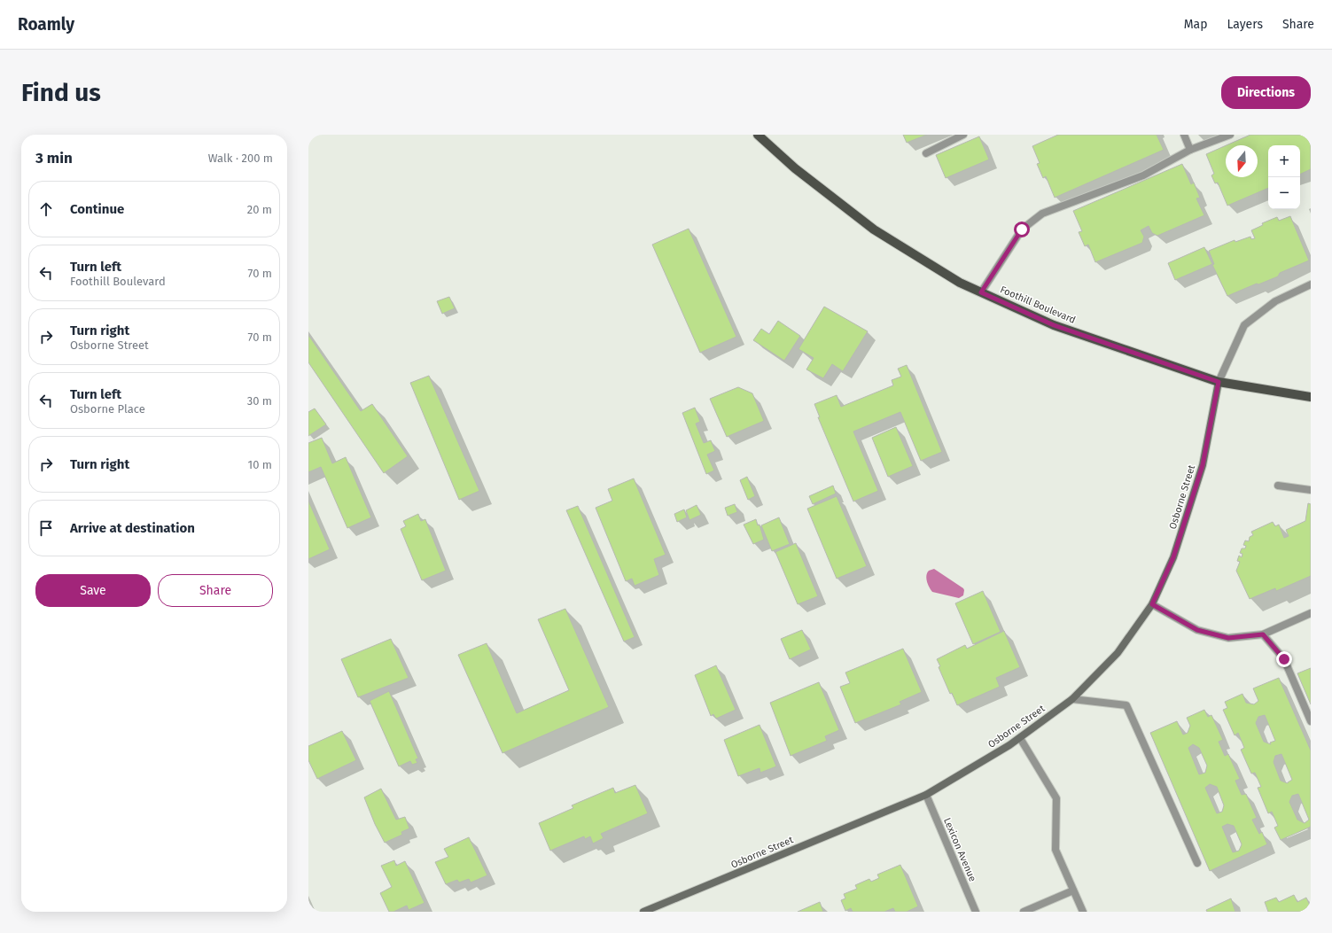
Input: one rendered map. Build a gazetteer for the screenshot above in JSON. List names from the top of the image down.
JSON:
{
  "streets": {
    "main road": ["Foothill Boulevard", "Osborne Street"],
    "street": ["Lexicon Avenue"]
  },
  "crossings": [
    ["Foothill Boulevard", "Osborne Street"],
    ["Osborne Street", "Lexicon Avenue"]
  ],
  "north": "bottom",
  "page": {
    "header": "Roamly",
    "nav": ["Map", "Layers", "Share"],
    "buttons": [
      "Directions",
      ["Save", "Share"]
    ],
    "title": "Find us",
    "heading": ["3 min", "Walk · 200 m"],
    "map_buttons": ["+", "−"],
    "list": [
      ["Continue", "20 m"],
      ["Turn left", "Foothill Boulevard", "70 m"],
      ["Turn right", "Osborne Street", "70 m"],
      ["Turn left", "Osborne Place", "30 m"],
      ["Turn right", "10 m"],
      "Arrive at destination"
    ]
  }
}
